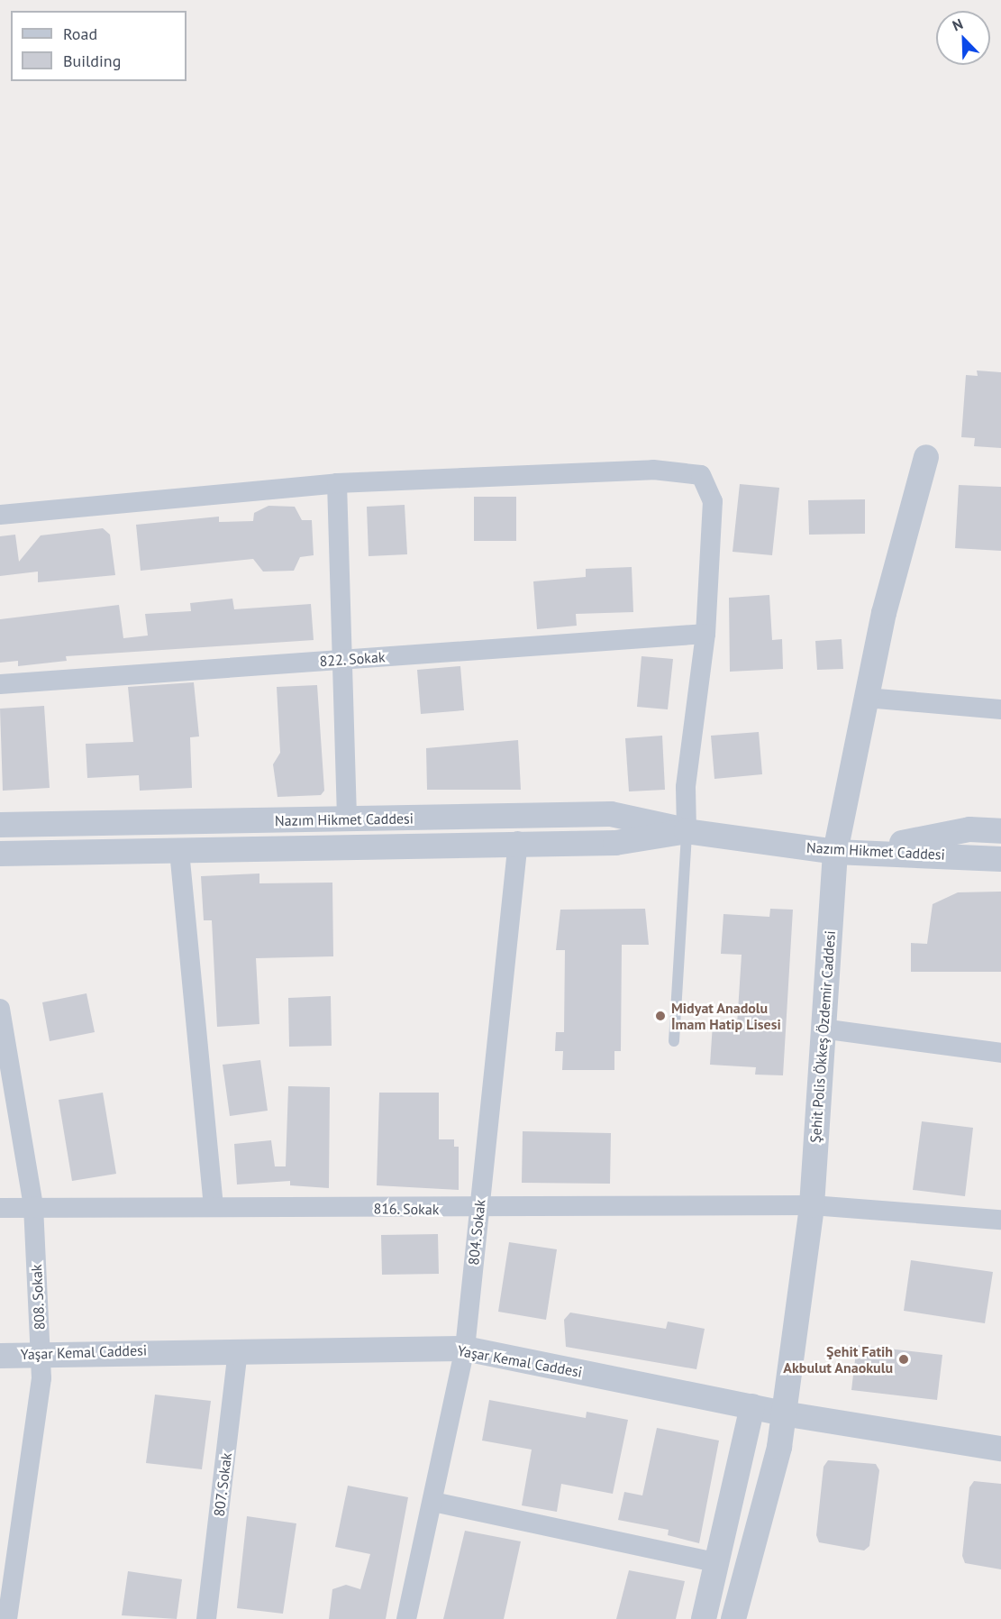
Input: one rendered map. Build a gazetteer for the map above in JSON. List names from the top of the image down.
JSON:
{
  "streets": {
    "street": [
      "822. Sokak",
      "Nazım Hikmet Caddesi",
      "Şehit Polis Ökkeş Özdemir Caddesi",
      "816. Sokak",
      "804. Sokak",
      "808. Sokak",
      "Yaşar Kemal Caddesi",
      "807. Sokak"
    ]
  },
  "crossings": [
    ["Nazım Hikmet Caddesi", "Şehit Polis Ökkeş Özdemir Caddesi"],
    ["Nazım Hikmet Caddesi", "804. Sokak"],
    ["Şehit Polis Ökkeş Özdemir Caddesi", "816. Sokak"],
    ["Şehit Polis Ökkeş Özdemir Caddesi", "Yaşar Kemal Caddesi"],
    ["816. Sokak", "804. Sokak"],
    ["816. Sokak", "808. Sokak"],
    ["804. Sokak", "Yaşar Kemal Caddesi"],
    ["808. Sokak", "Yaşar Kemal Caddesi"],
    ["Yaşar Kemal Caddesi", "807. Sokak"]
  ],
  "places": ["Midyat Anadolu İmam Hatip Lisesi", "Şehit Fatih Akbulut Anaokulu"],
  "legend": ["Road", "Building"],
  "north": "top left"
}
